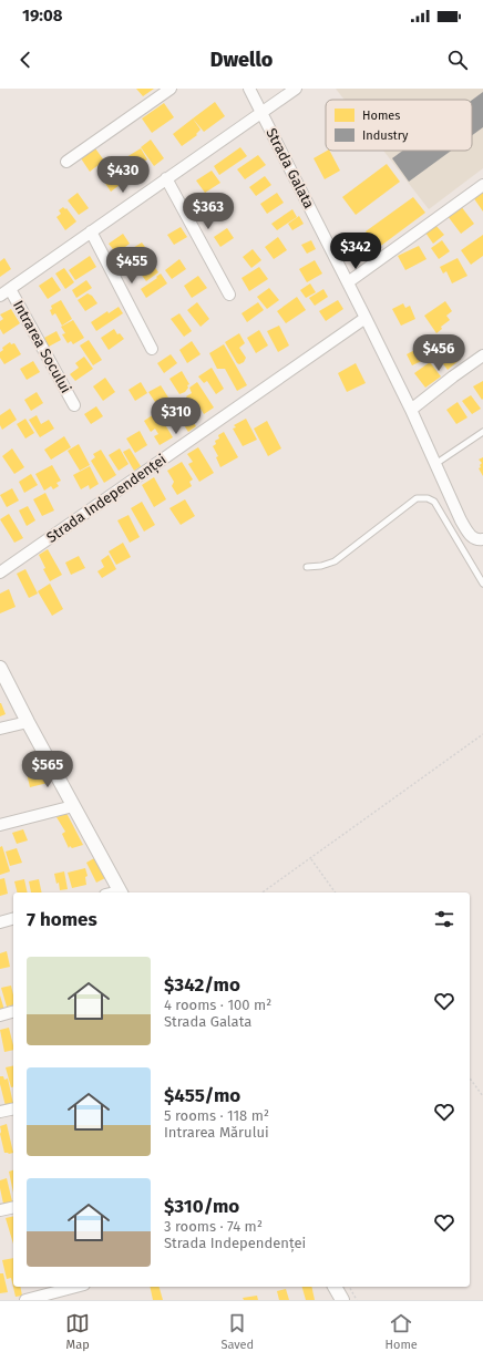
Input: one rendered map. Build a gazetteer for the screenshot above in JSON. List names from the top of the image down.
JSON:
{
  "streets": {
    "street": ["Strada Galata", "Intrarea Socului", "Strada Independenței"]
  },
  "crossings": [
    ["Strada Galata", "Strada Independenței"]
  ],
  "legend": ["Homes", "Industry"],
  "page": {
    "status": "19:08",
    "header": "Dwello",
    "price": [
      "$430",
      "$363",
      "$342",
      "$455",
      "$456",
      "$310",
      "$565"
    ],
    "heading": "7 homes",
    "list": [
      {
        "name": "$342/mo",
        "note": "4 rooms · 100 m² · Strada Galata"
      },
      {
        "name": "$455/mo",
        "note": "5 rooms · 118 m² · Intrarea Mărului"
      },
      {
        "name": "$310/mo",
        "note": "3 rooms · 74 m² · Strada Independenței"
      }
    ],
    "tabs": ["Map", "Saved", "Home"]
  }
}
